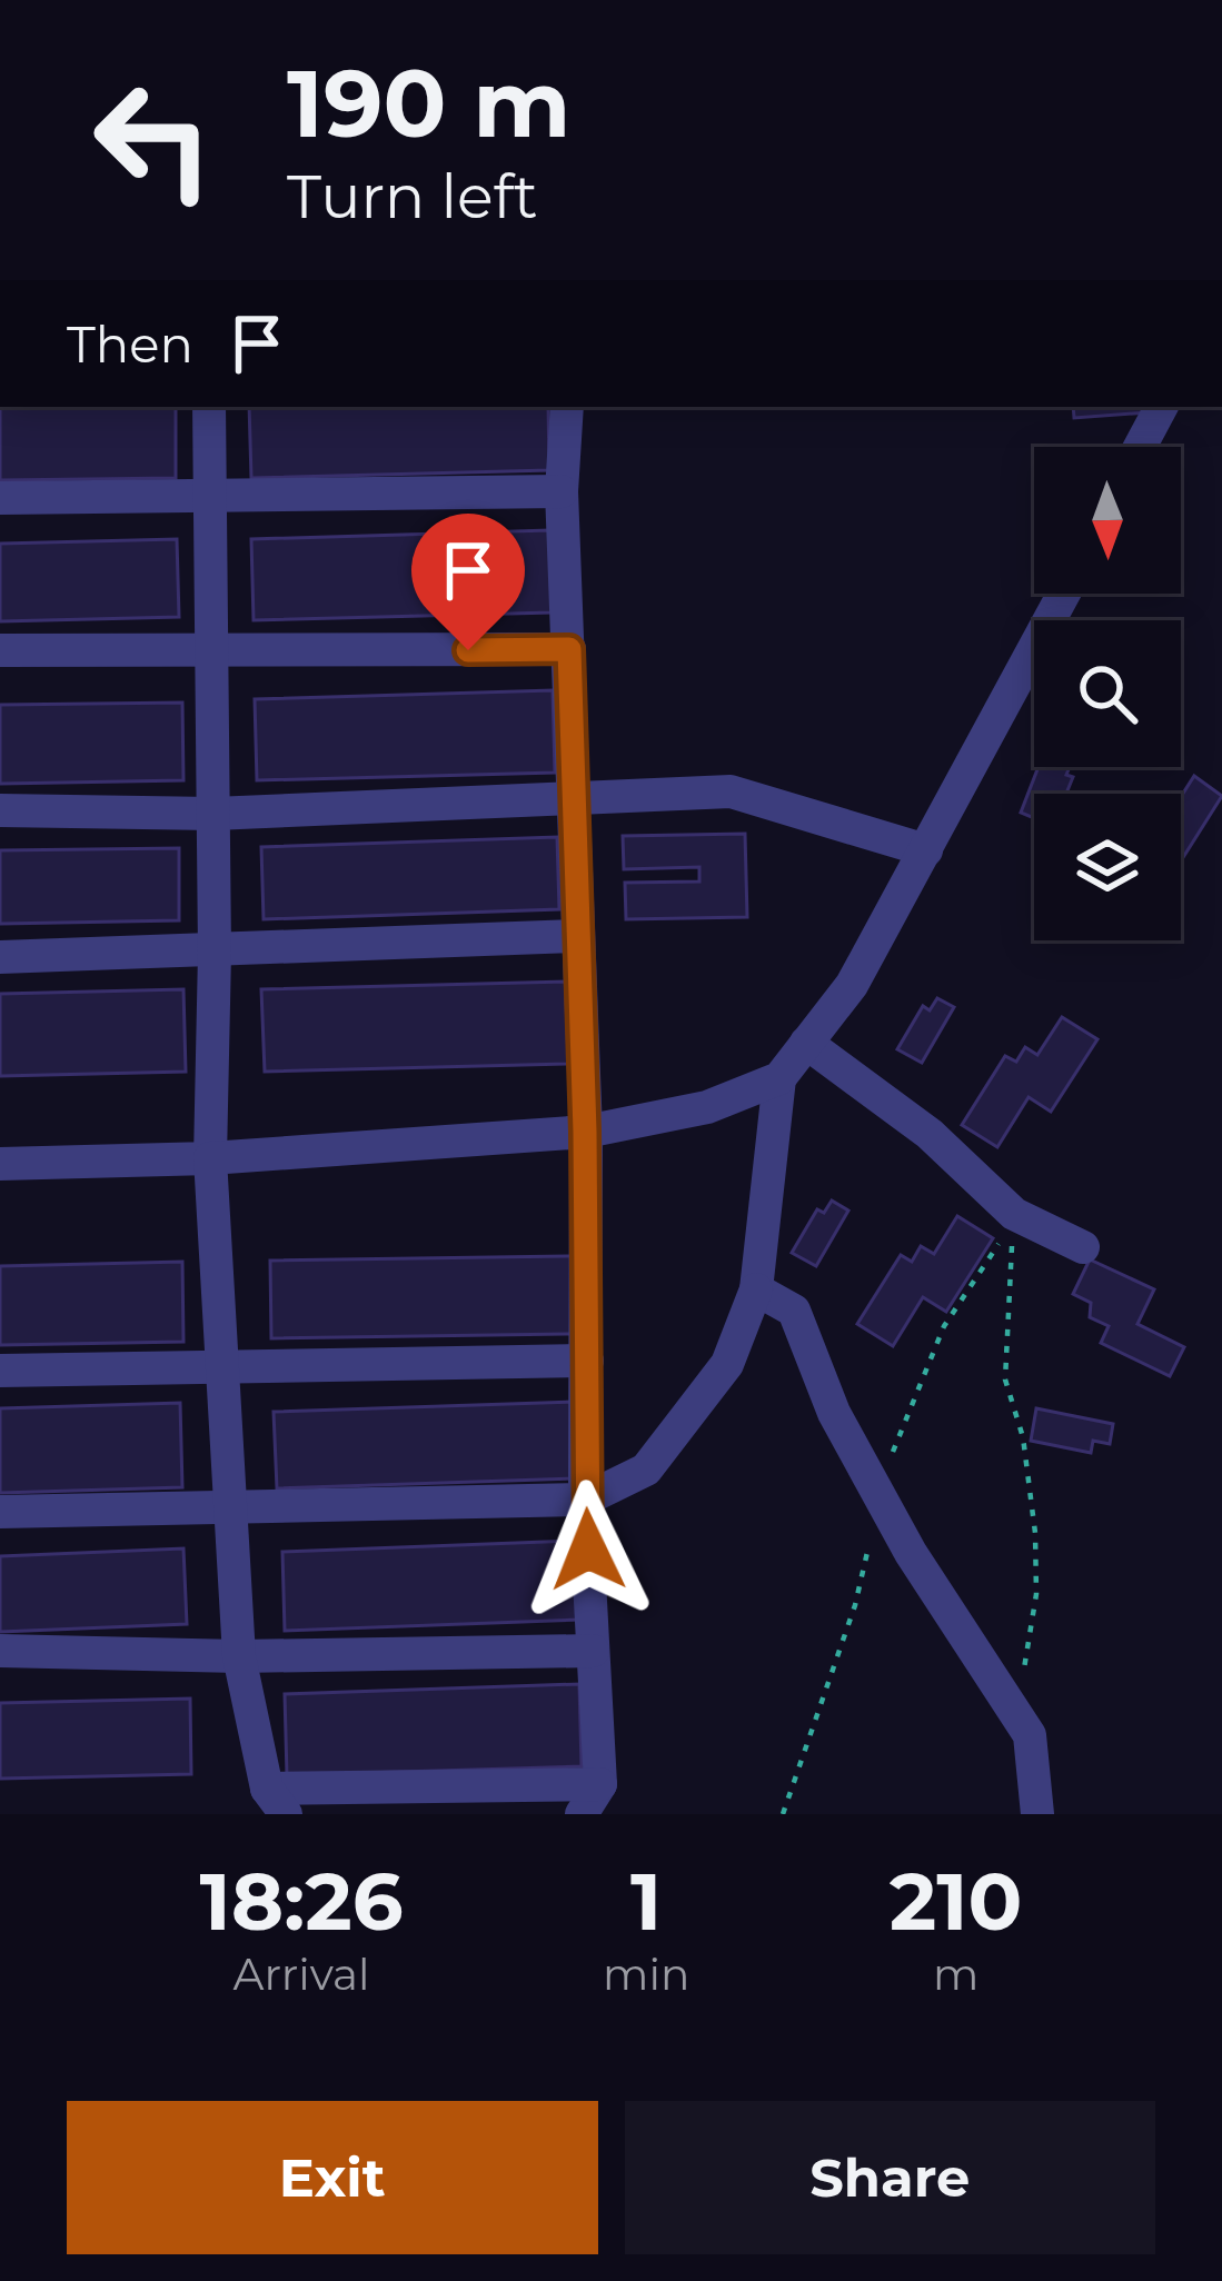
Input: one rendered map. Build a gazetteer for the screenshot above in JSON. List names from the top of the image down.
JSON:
{
  "north": "bottom",
  "page": {
    "turn": ["190 m", "Turn left"],
    "then": "Then",
    "eta": [
      "18:26",
      "Arrival",
      "1",
      "min",
      "210",
      "m"
    ],
    "buttons": ["Exit", "Share"]
  }
}
